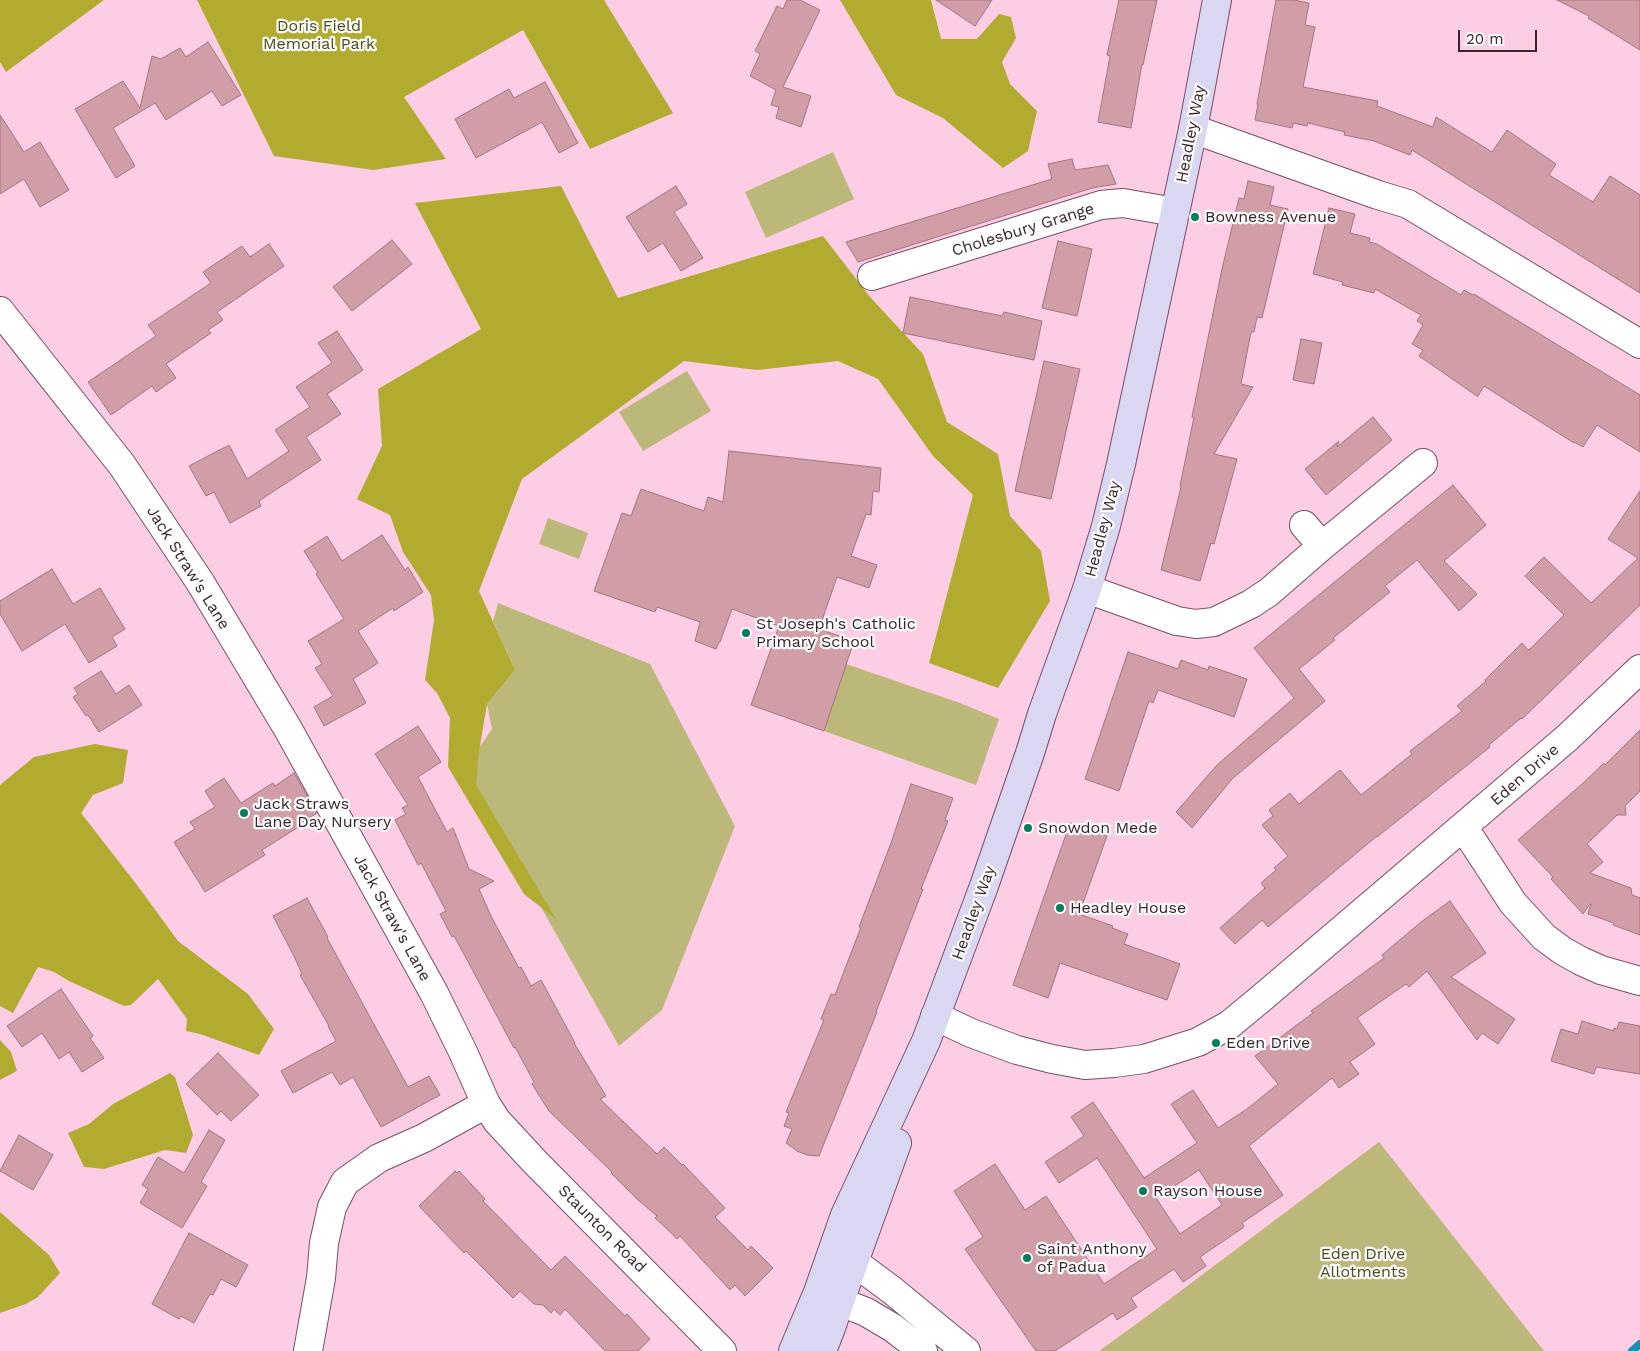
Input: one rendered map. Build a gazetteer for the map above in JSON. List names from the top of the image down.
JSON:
{
  "streets": {
    "main road": ["Headley Way"],
    "street": [
      "Cholesbury Grange",
      "Jack Straw's Lane",
      "Eden Drive",
      "Staunton Road"
    ]
  },
  "crossings": [
    ["Headley Way", "Cholesbury Grange"],
    ["Headley Way", "Eden Drive"],
    ["Jack Straw's Lane", "Staunton Road"]
  ],
  "parks": ["Doris Field Memorial Park", "Eden Drive Allotments"],
  "places": [
    "Bowness Avenue",
    "St Joseph's Catholic Primary School",
    "Jack Straws Lane Day Nursery",
    "Snowdon Mede",
    "Headley House",
    "Eden Drive",
    "Rayson House",
    "Saint Anthony of Padua"
  ],
  "scale_bar": "20 m"
}
